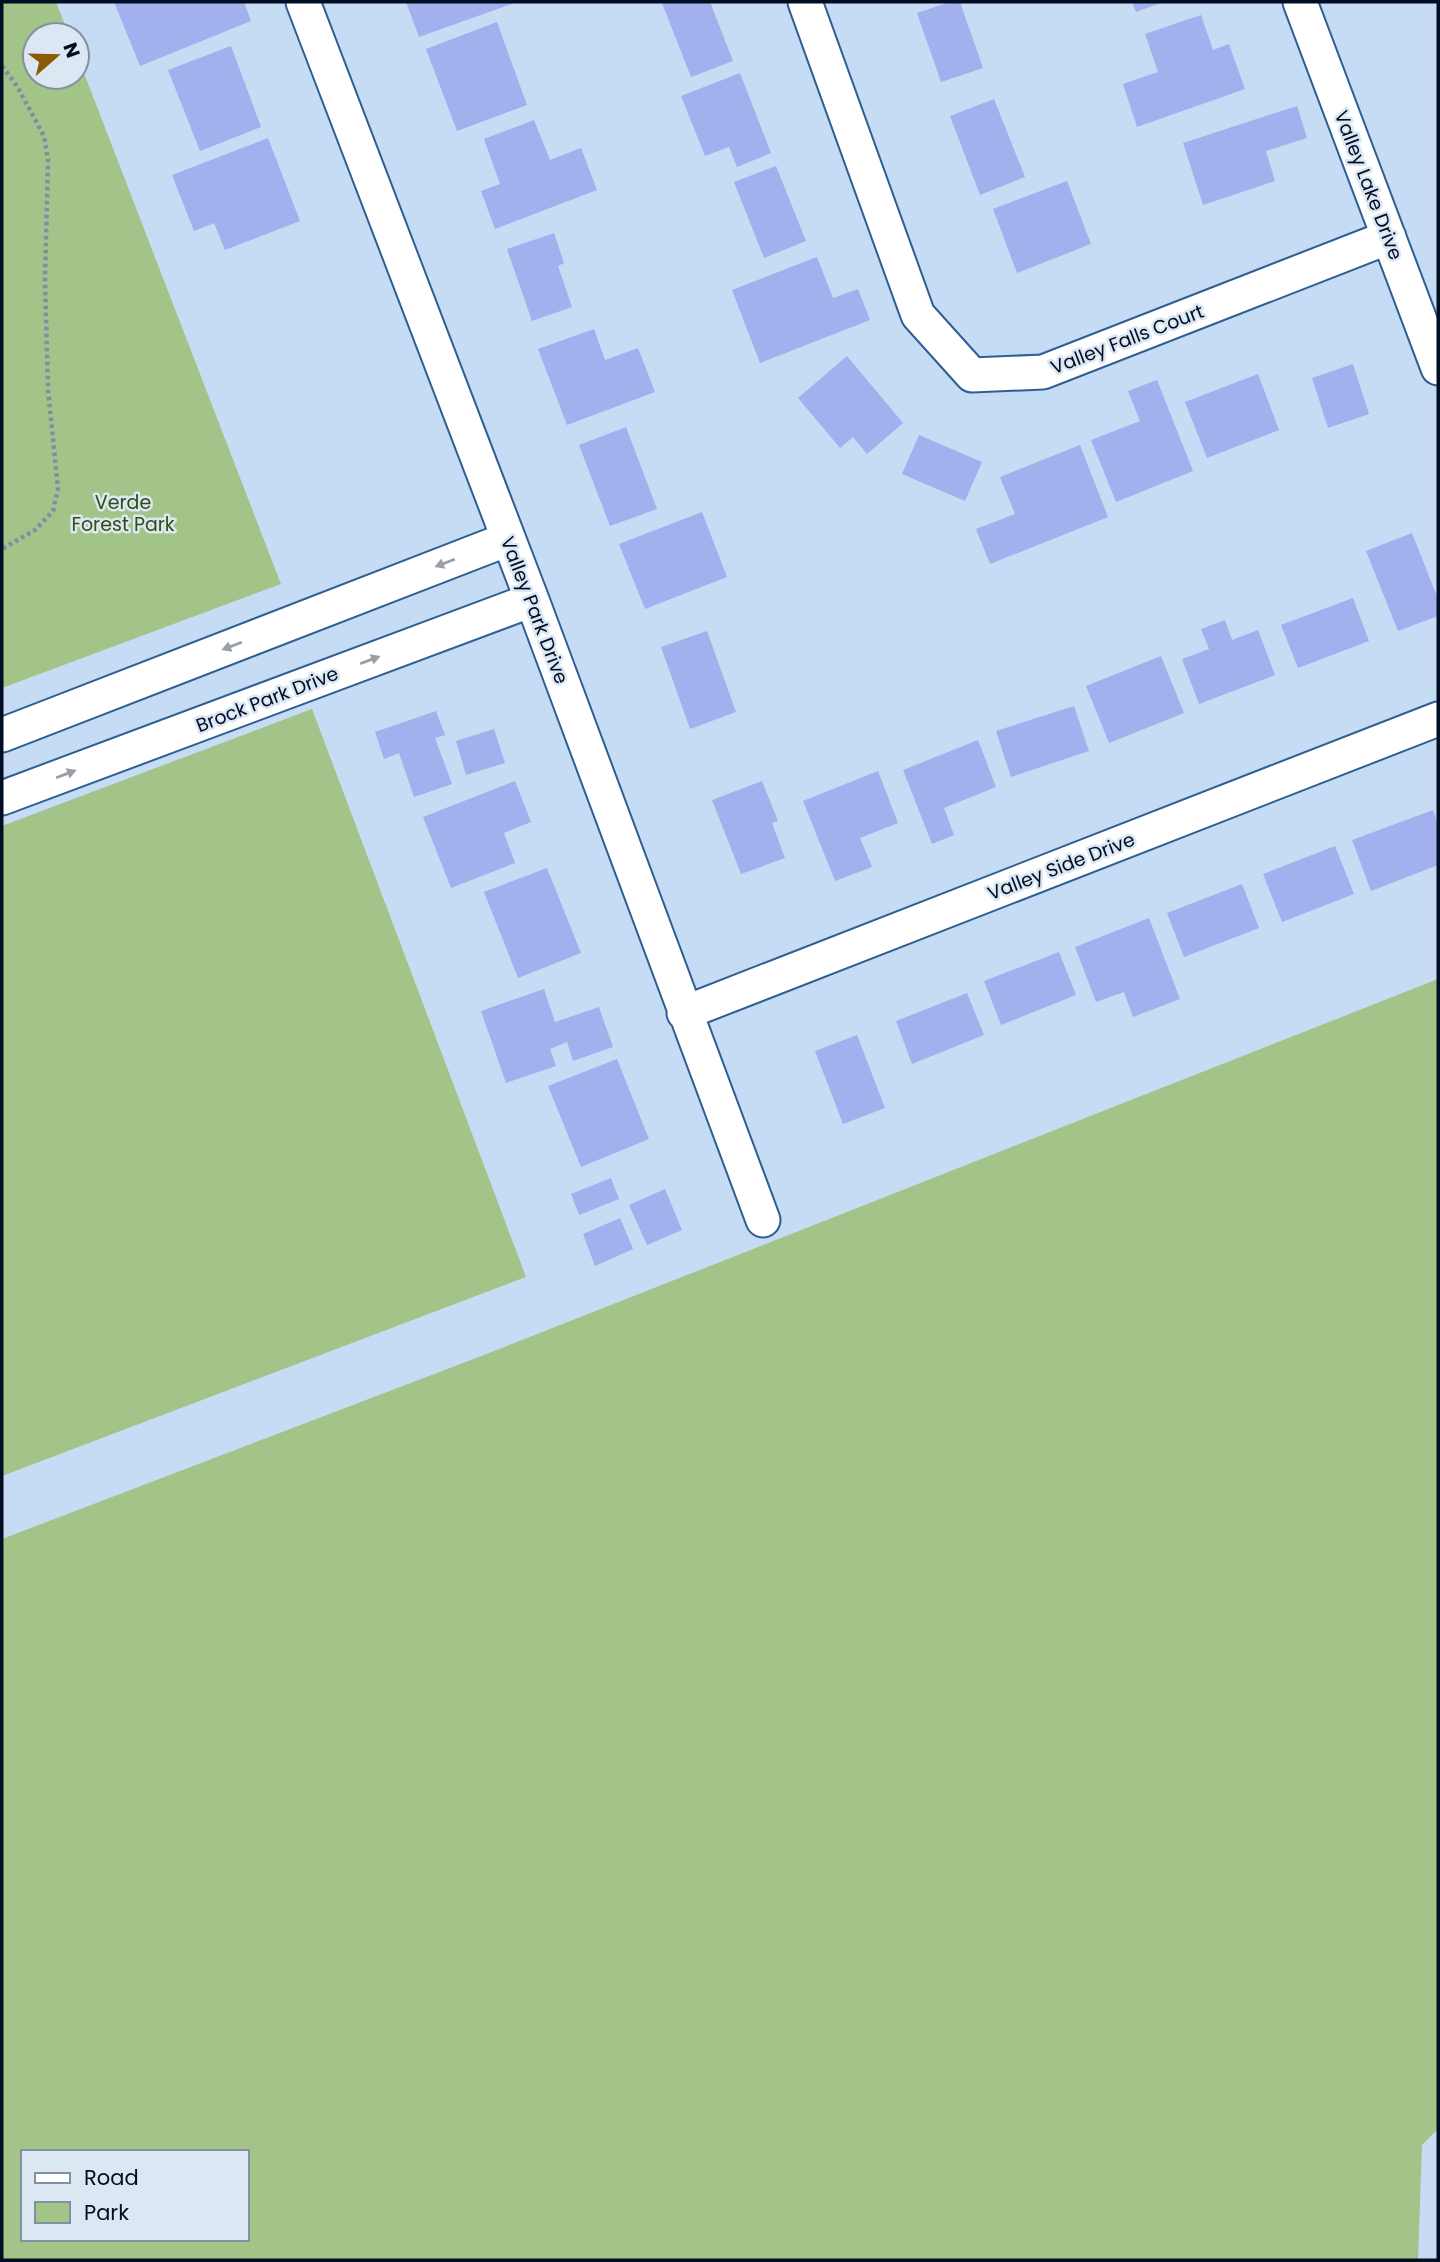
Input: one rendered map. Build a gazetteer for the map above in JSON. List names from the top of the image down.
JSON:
{
  "streets": {
    "street": [
      "Valley Lake Drive",
      "Valley Falls Court",
      "Valley Park Drive",
      "Brock Park Drive",
      "Valley Side Drive"
    ]
  },
  "crossings": [
    ["Valley Lake Drive", "Valley Falls Court"],
    ["Valley Park Drive", "Brock Park Drive"],
    ["Valley Park Drive", "Valley Side Drive"]
  ],
  "parks": ["Verde Forest Park"],
  "legend": ["Road", "Park"],
  "north": "right"
}
